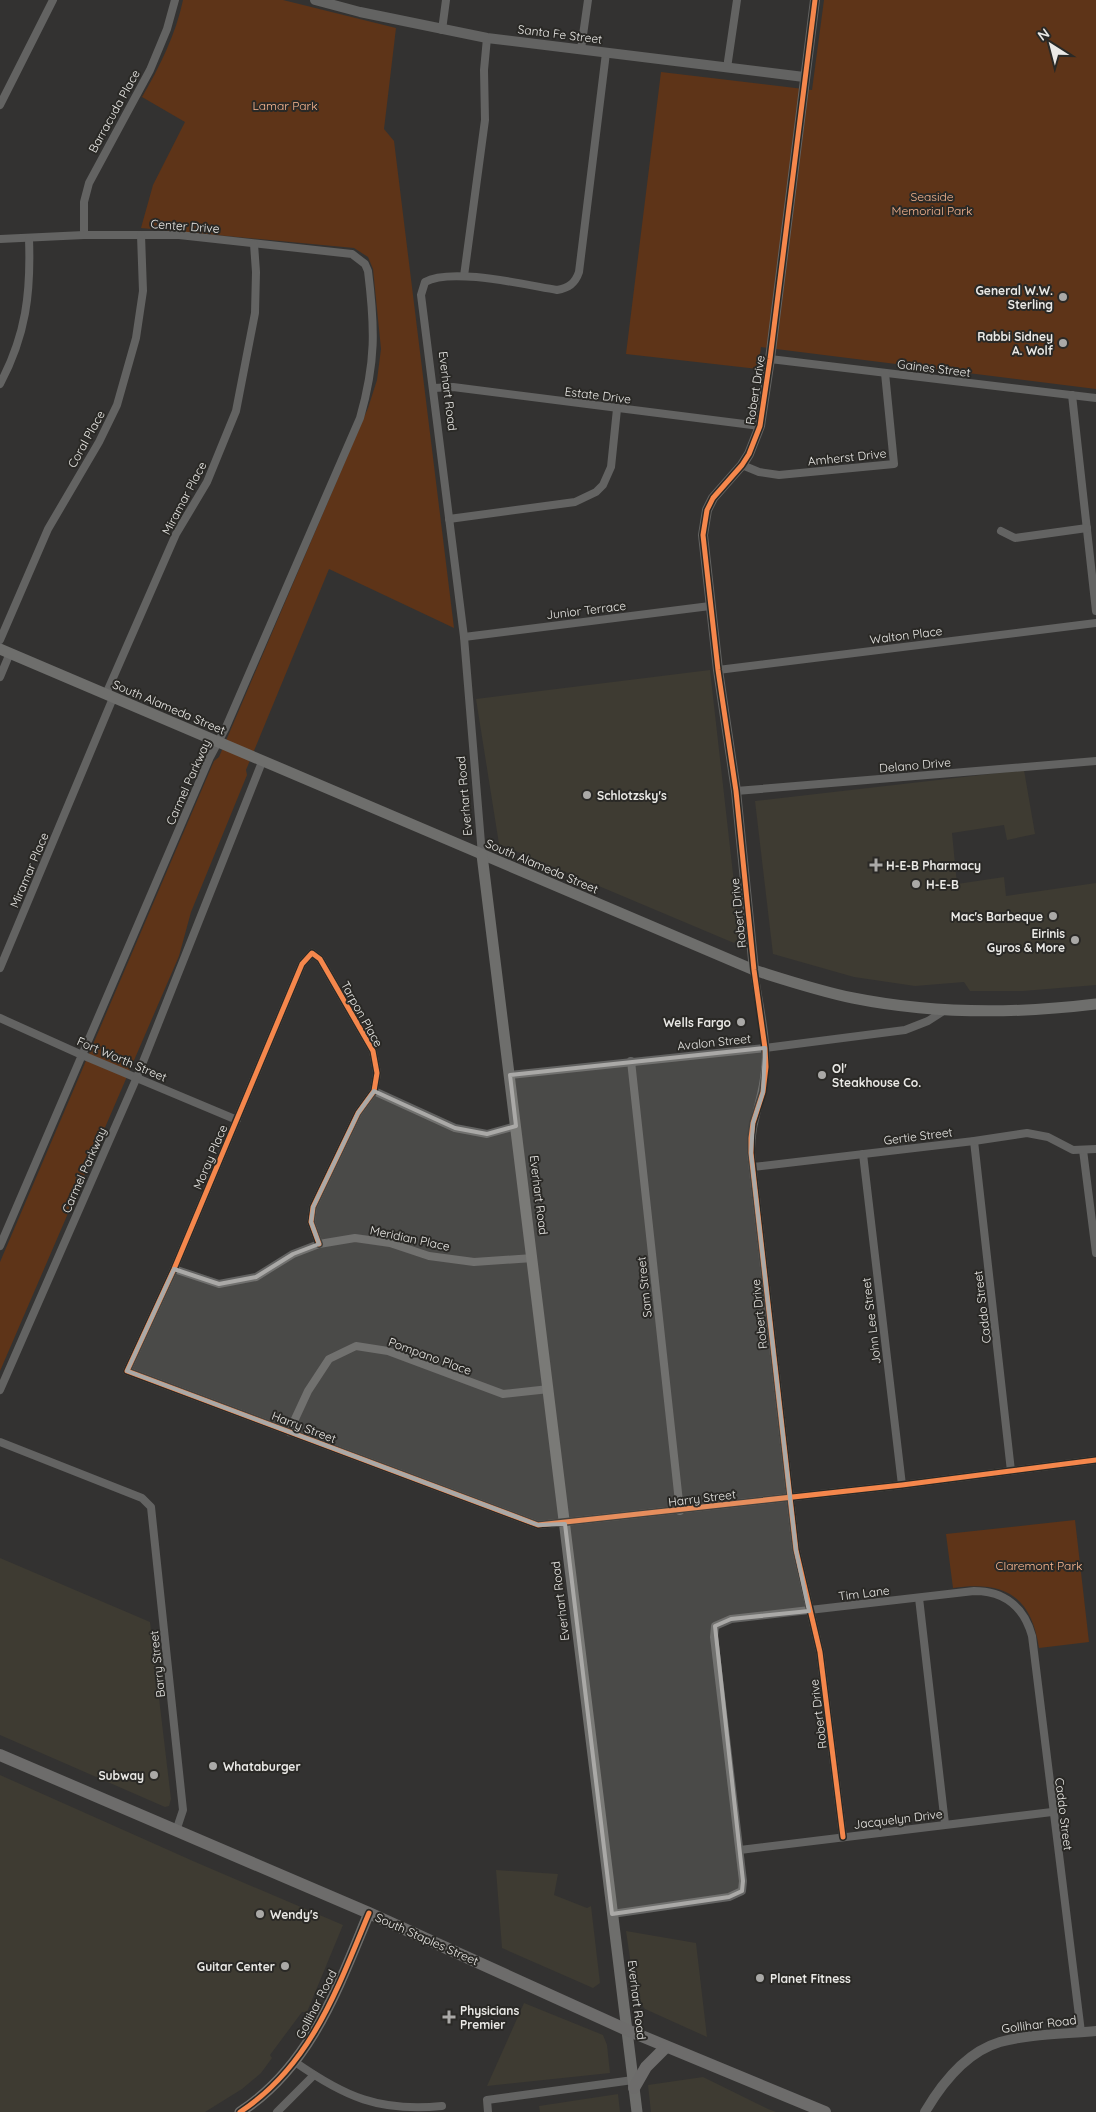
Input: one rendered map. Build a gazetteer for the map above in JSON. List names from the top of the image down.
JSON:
{
  "streets": {
    "main road": [
      "Everhart Road",
      "South Alameda Street",
      "South Staples Street",
      "Gollihar Road"
    ],
    "street": [
      "Santa Fe Street",
      "Barracuda Place",
      "Center Drive",
      "Gaines Street",
      "Robert Drive",
      "Estate Drive",
      "Coral Place",
      "Amherst Drive",
      "Miramar Place",
      "Junior Terrace",
      "Walton Place",
      "Delano Drive",
      "Carmel Parkway",
      "Tarpon Place",
      "Avalon Street",
      "Fort Worth Street",
      "Gertie Street",
      "Moray Place",
      "Meridian Place",
      "Sam Street",
      "Caddo Street",
      "John Lee Street",
      "Pompano Place",
      "Harry Street",
      "Tim Lane",
      "Barry Street",
      "Jacquelyn Drive"
    ]
  },
  "crossings": [
    ["Santa Fe Street", "Robert Drive"],
    ["Barracuda Place", "Center Drive"],
    ["Center Drive", "Coral Place"],
    ["Center Drive", "Miramar Place"],
    ["Center Drive", "Carmel Parkway"],
    ["Gaines Street", "Robert Drive"],
    ["Gaines Street", "Amherst Drive"],
    ["Robert Drive", "Estate Drive"],
    ["Robert Drive", "Amherst Drive"],
    ["Robert Drive", "Junior Terrace"],
    ["Robert Drive", "Walton Place"],
    ["Robert Drive", "South Alameda Street"],
    ["Robert Drive", "Delano Drive"],
    ["Robert Drive", "Avalon Street"],
    ["Robert Drive", "Gertie Street"],
    ["Robert Drive", "Harry Street"],
    ["Robert Drive", "Tim Lane"],
    ["Robert Drive", "Jacquelyn Drive"],
    ["Everhart Road", "Estate Drive"],
    ["Everhart Road", "Junior Terrace"],
    ["Everhart Road", "South Alameda Street"],
    ["Everhart Road", "Avalon Street"],
    ["Everhart Road", "Meridian Place"],
    ["Everhart Road", "Pompano Place"],
    ["Everhart Road", "Harry Street"],
    ["Everhart Road", "South Staples Street"],
    ["Miramar Place", "South Alameda Street"],
    ["South Alameda Street", "Carmel Parkway"],
    ["South Alameda Street", "Avalon Street"],
    ["Carmel Parkway", "Fort Worth Street"],
    ["Tarpon Place", "Moray Place"],
    ["Avalon Street", "Sam Street"],
    ["Fort Worth Street", "Moray Place"],
    ["Gertie Street", "Caddo Street"],
    ["Gertie Street", "John Lee Street"],
    ["Moray Place", "Meridian Place"],
    ["Moray Place", "Harry Street"],
    ["Sam Street", "Harry Street"],
    ["Caddo Street", "Harry Street"],
    ["Caddo Street", "Tim Lane"],
    ["Caddo Street", "Jacquelyn Drive"],
    ["Caddo Street", "Gollihar Road"],
    ["John Lee Street", "Harry Street"],
    ["Pompano Place", "Harry Street"],
    ["Tim Lane", "Jacquelyn Drive"],
    ["Barry Street", "South Staples Street"],
    ["South Staples Street", "Gollihar Road"]
  ],
  "parks": ["Lamar Park", "Seaside Memorial Park", "Claremont Park"],
  "places": {
    "other": [
      "General W.W. Sterling",
      "Rabbi Sidney A. Wolf",
      "Schlotzsky's",
      "H-E-B",
      "Mac's Barbeque",
      "Eirinis Gyros & More",
      "Wells Fargo",
      "Ol' Steakhouse Co.",
      "Whataburger",
      "Subway",
      "Wendy's",
      "Guitar Center",
      "Planet Fitness"
    ],
    "health": ["H-E-B Pharmacy", "Physicians Premier"]
  },
  "north": "top left"
}
